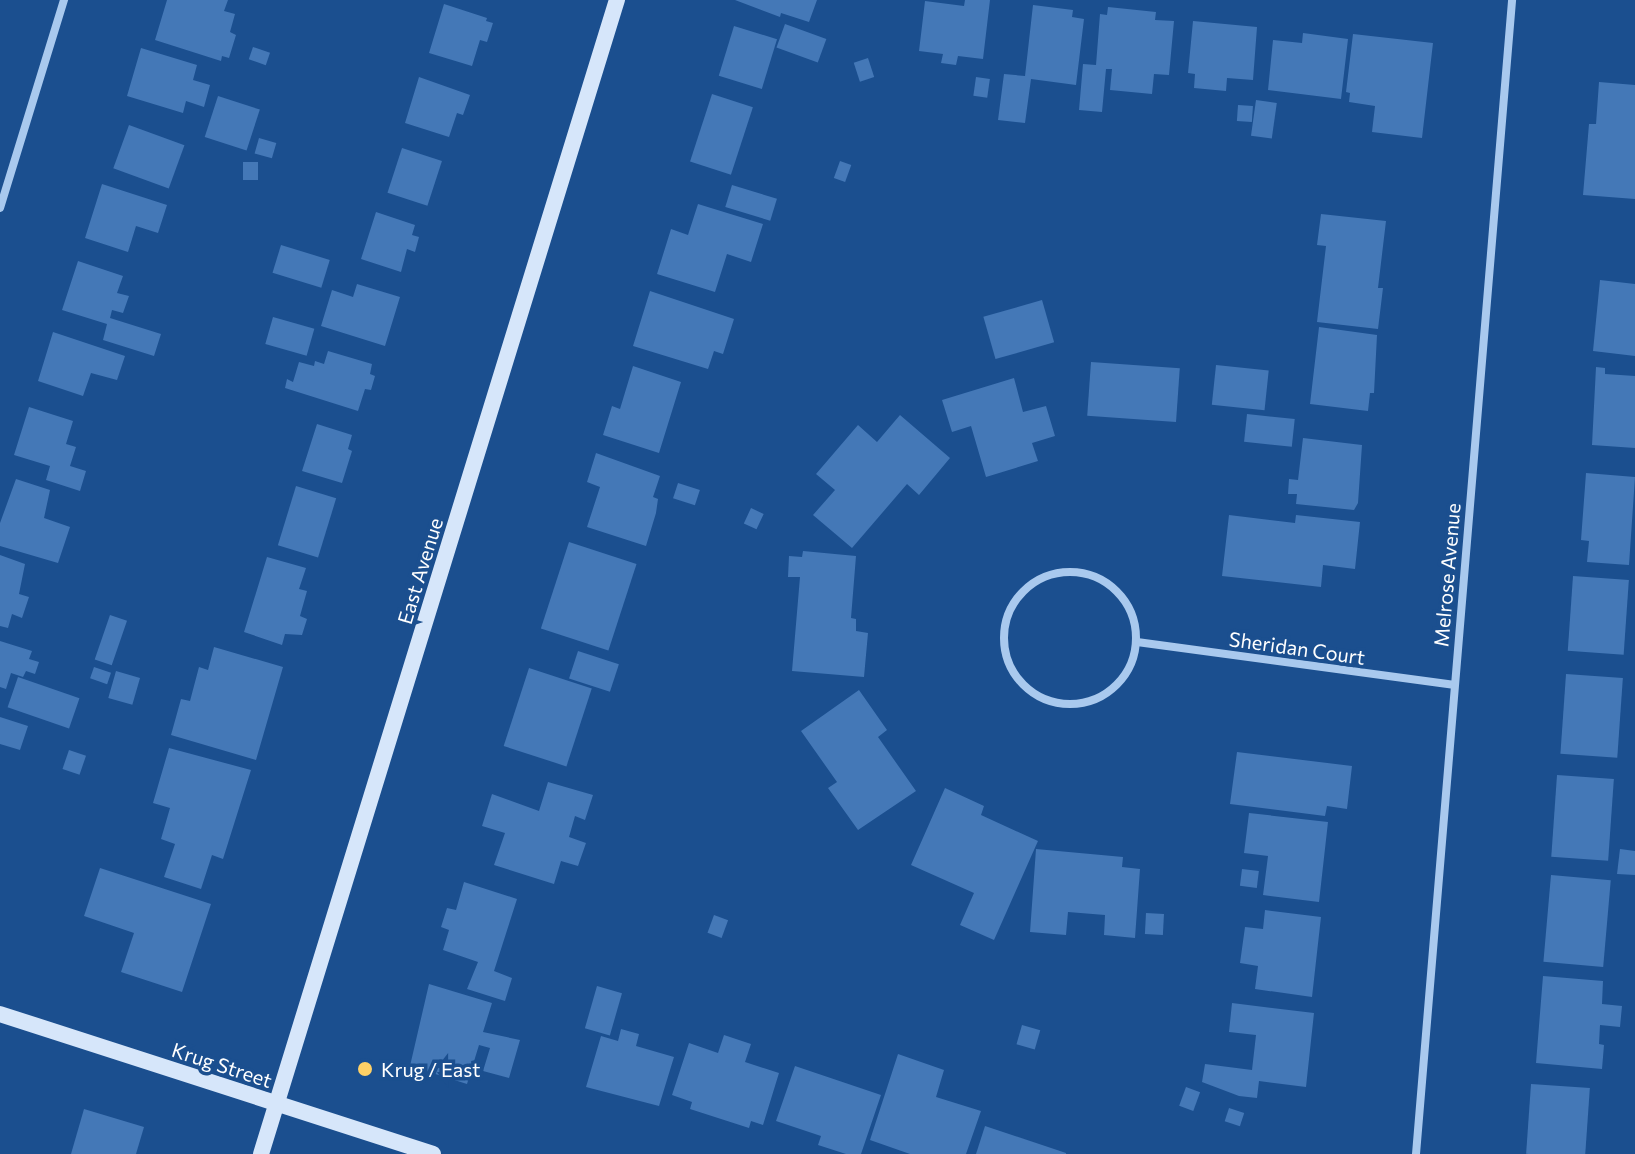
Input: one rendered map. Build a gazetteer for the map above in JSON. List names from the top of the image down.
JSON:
{
  "streets": {
    "street": [
      "East Avenue",
      "Melrose Avenue",
      "Sheridan Court",
      "Krug Street"
    ]
  },
  "crossings": [
    ["East Avenue", "Krug Street"],
    ["Melrose Avenue", "Sheridan Court"]
  ],
  "places": ["Krug / East"]
}
